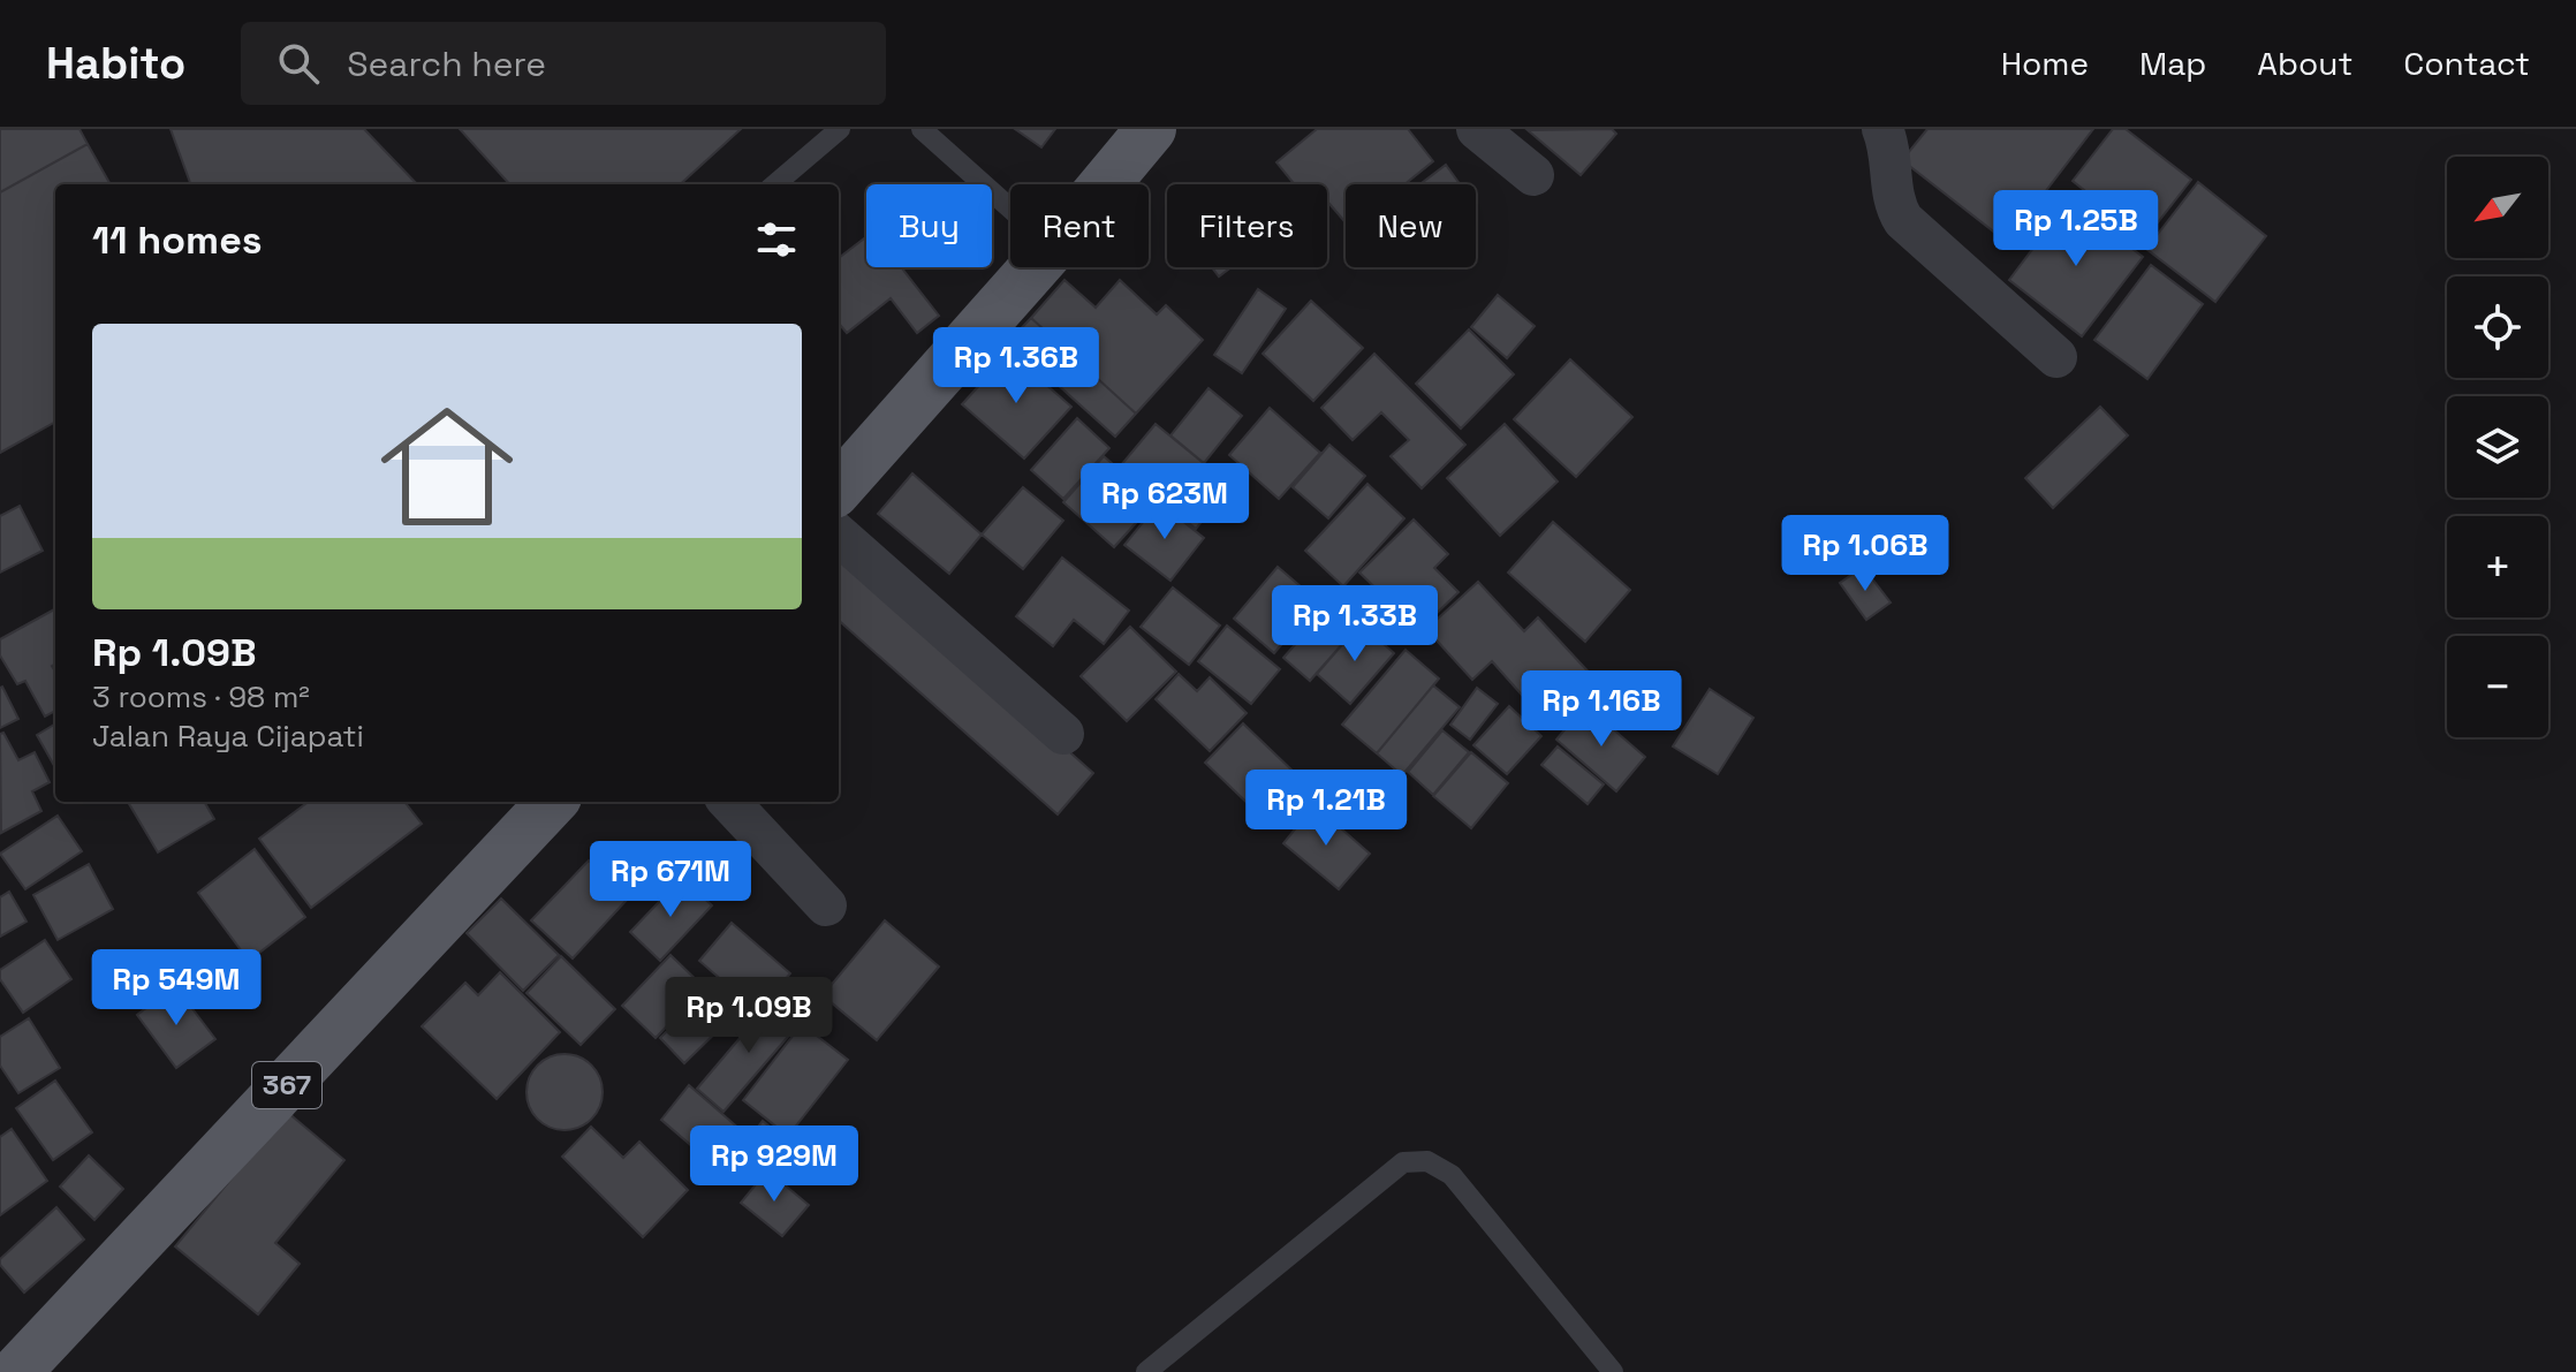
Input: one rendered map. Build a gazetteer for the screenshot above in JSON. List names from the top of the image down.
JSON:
{
  "streets": {
    "main road": ["367"]
  },
  "north": "bottom left",
  "page": {
    "header": "Habito",
    "search": "Search here",
    "nav": [
      "Home",
      "Map",
      "About",
      "Contact"
    ],
    "map_buttons": ["+", "−"],
    "chip": [
      "Buy",
      "Rent",
      "Filters",
      "New"
    ],
    "heading": "11 homes",
    "price": [
      "Rp 1.25B",
      "Rp 1.36B",
      "Rp 623M",
      "Rp 1.06B",
      "Rp 1.33B",
      "Rp 1.16B",
      "Rp 1.21B",
      "Rp 671M",
      "Rp 549M",
      "Rp 1.09B",
      "Rp 929M"
    ],
    "list": [
      {
        "name": "Rp 1.09B",
        "note": "3 rooms · 98 m² · Jalan Raya Cijapati"
      }
    ]
  }
}
